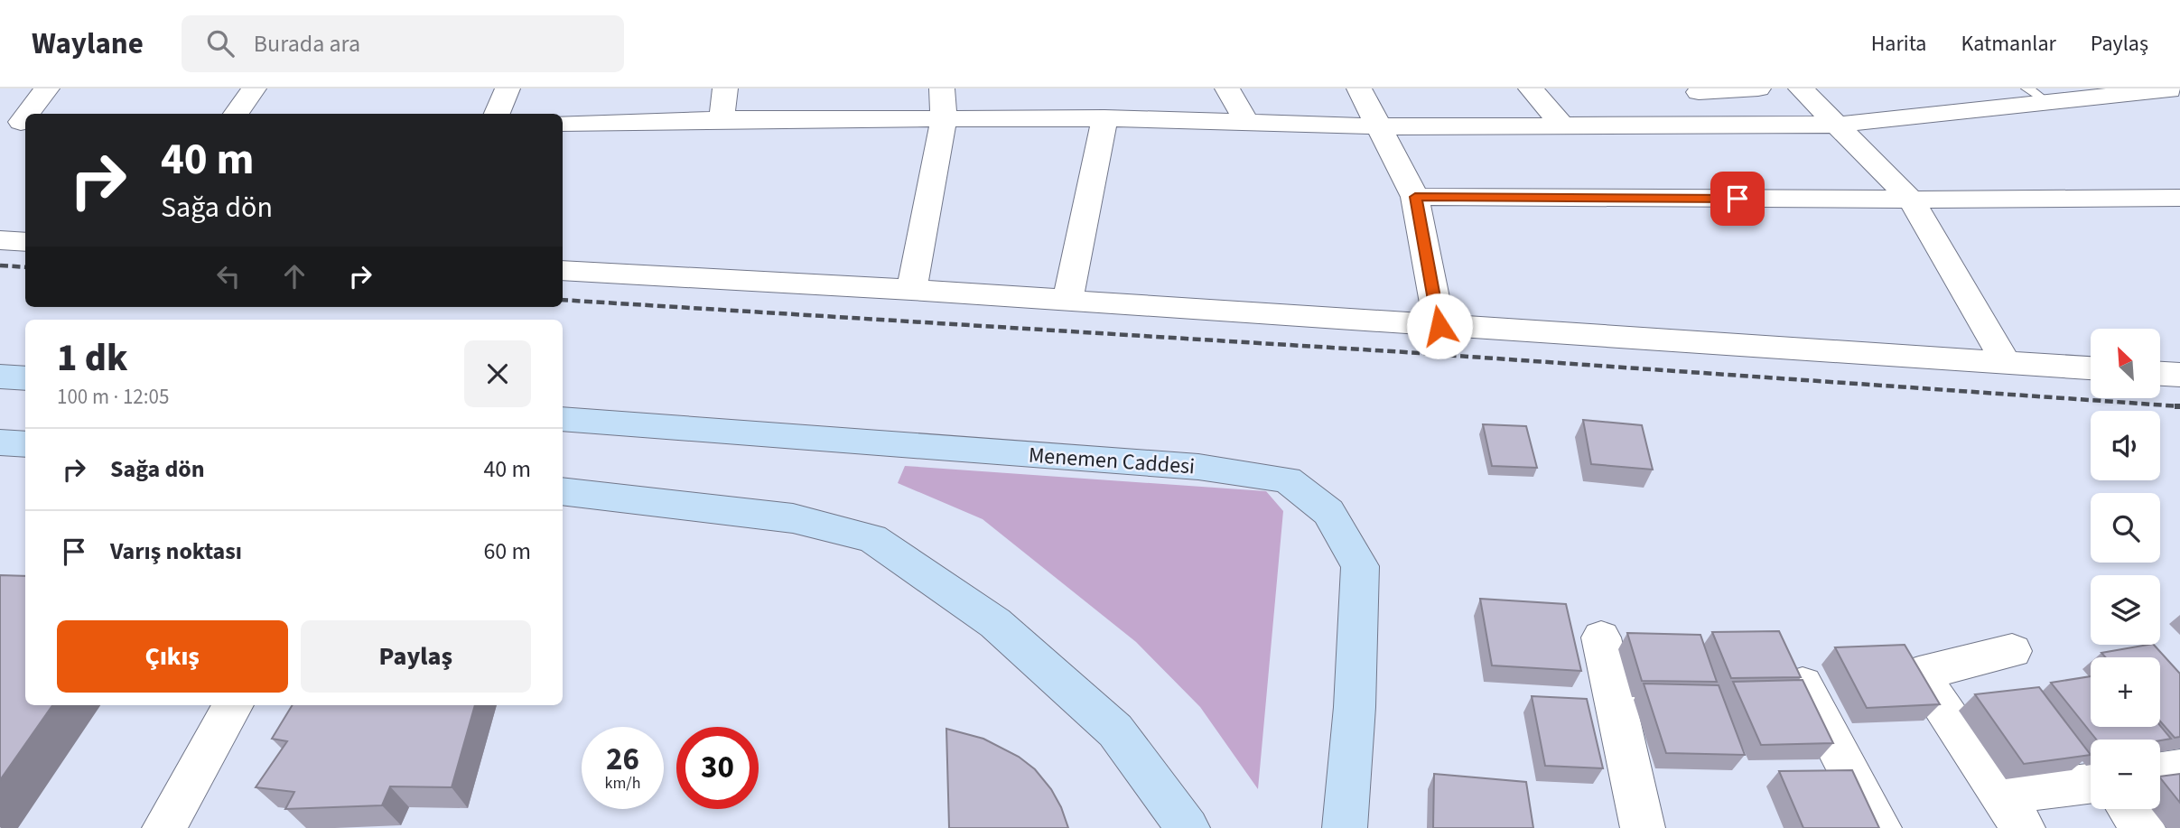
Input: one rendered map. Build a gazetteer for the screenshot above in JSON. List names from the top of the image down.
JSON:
{
  "streets": {
    "main road": ["Menemen Caddesi"]
  },
  "north": "top left",
  "page": {
    "header": "Waylane",
    "search": "Burada ara",
    "nav": ["Harita", "Katmanlar", "Paylaş"],
    "turn": ["40 m", "Sağa dön"],
    "heading": ["1 dk", "100 m · 12:05"],
    "map_buttons": ["+", "−"],
    "list": [
      {
        "name": "Sağa dön",
        "value": "40 m"
      },
      {
        "name": "Varış noktası",
        "value": "60 m"
      }
    ],
    "buttons": ["Çıkış", "Paylaş"],
    "speed": "26 km/h",
    "limit": "30"
  }
}
